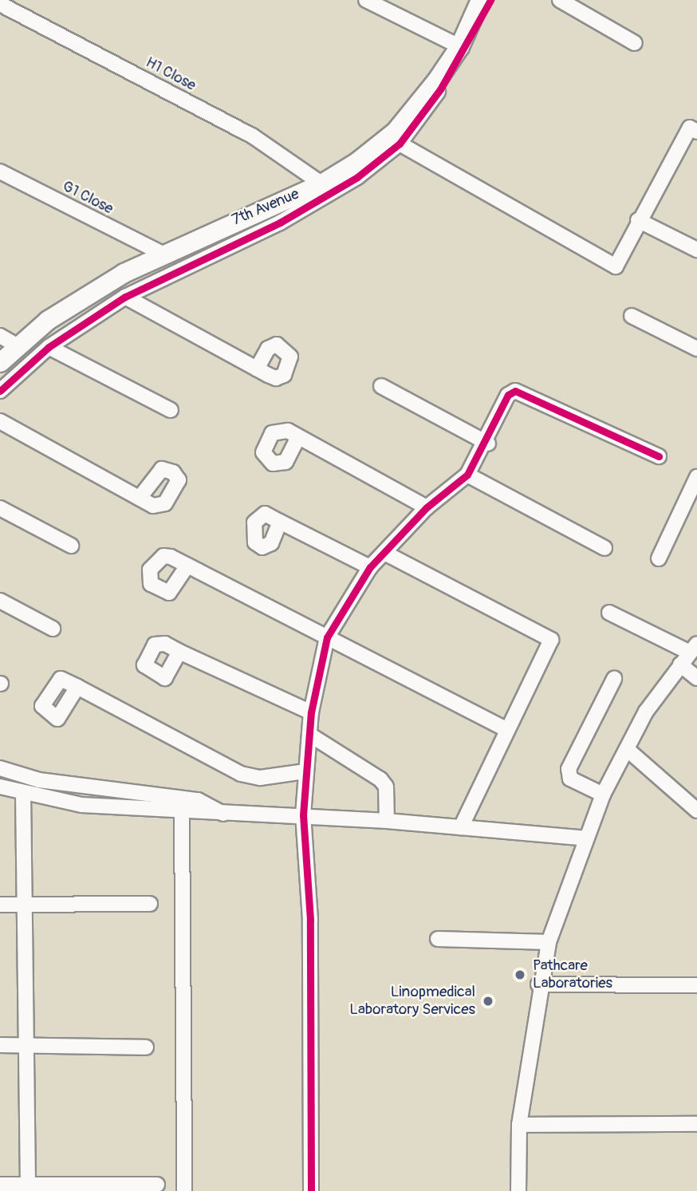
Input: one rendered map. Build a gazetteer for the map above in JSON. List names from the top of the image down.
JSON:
{
  "streets": {
    "main road": ["7th Avenue"],
    "street": ["H1 Close", "G1 Close"]
  },
  "crossings": [
    ["H1 Close", "7th Avenue"],
    ["G1 Close", "7th Avenue"]
  ],
  "places": ["Pathcare Laboratories", "Linopmedical Laboratory Services"]
}
